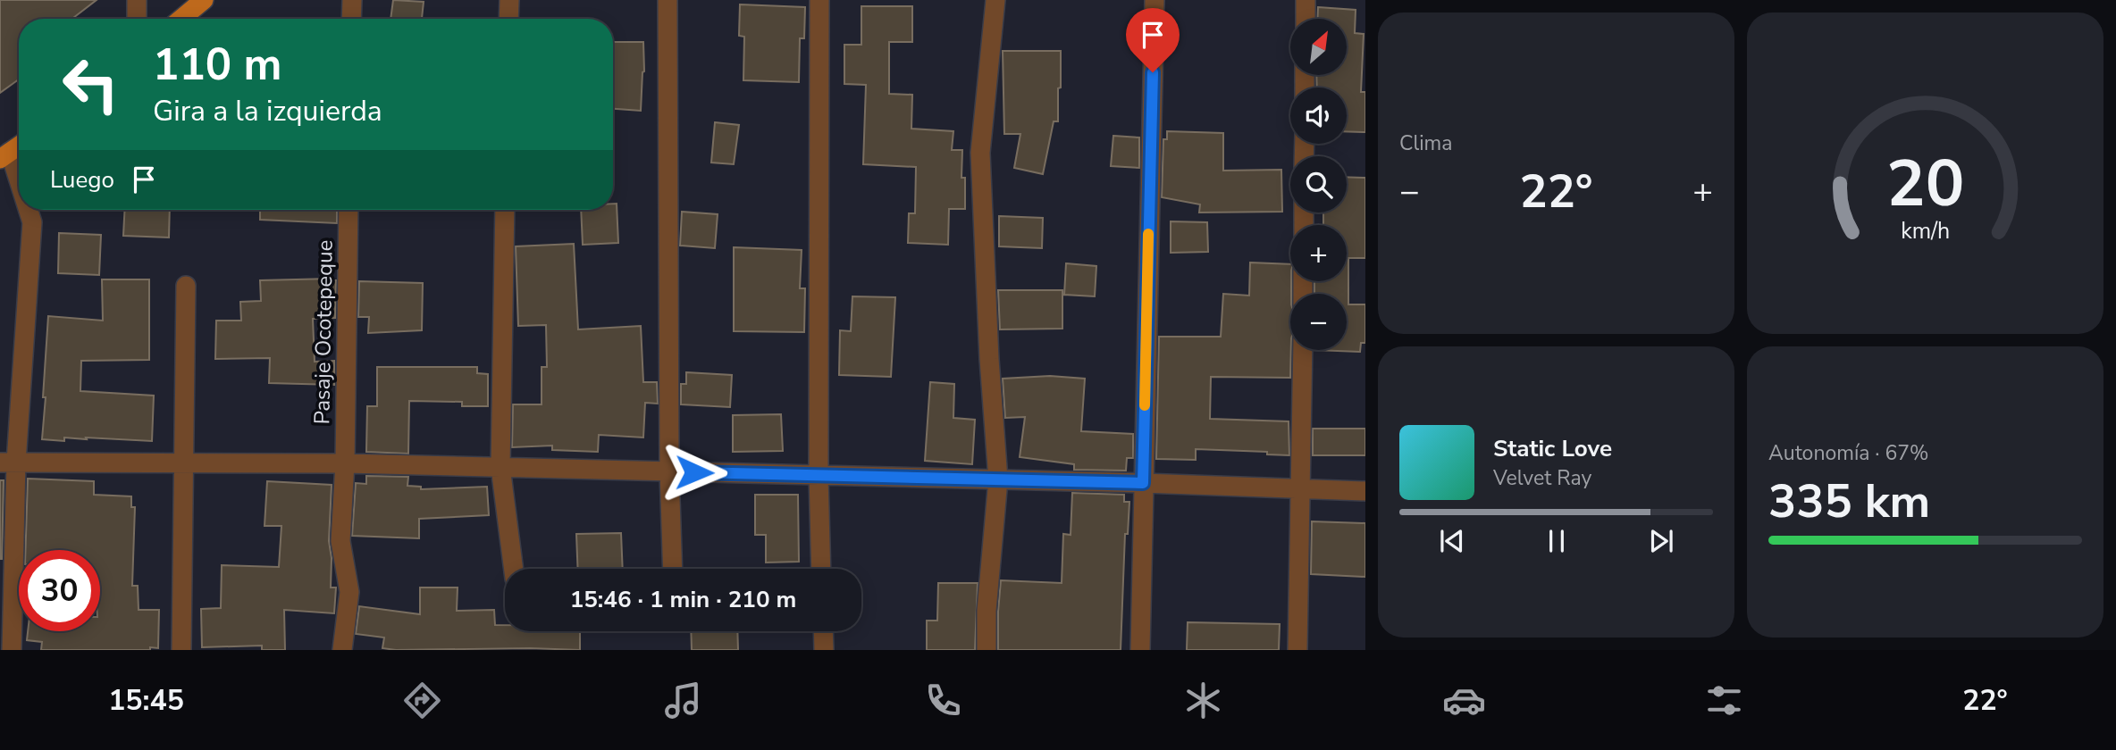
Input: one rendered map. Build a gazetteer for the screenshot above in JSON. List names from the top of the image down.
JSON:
{
  "streets": {
    "street": ["Pasaje Ocotepeque"]
  },
  "north": "top right",
  "page": {
    "tile": [
      "Clima",
      ["Autonomía · 67%", "335 km"]
    ],
    "map_buttons": ["+", "−"],
    "turn": ["110 m", "Gira a la izquierda"],
    "then": "Luego",
    "heat": ["−", "22°", "+"],
    "song": ["Static Love", "Velvet Ray"],
    "limit": "30",
    "trip": "15:46 · 1 min · 210 m",
    "tabs": ["15:45", "22°"],
    "gauge": ["20", "km/h"]
  }
}
